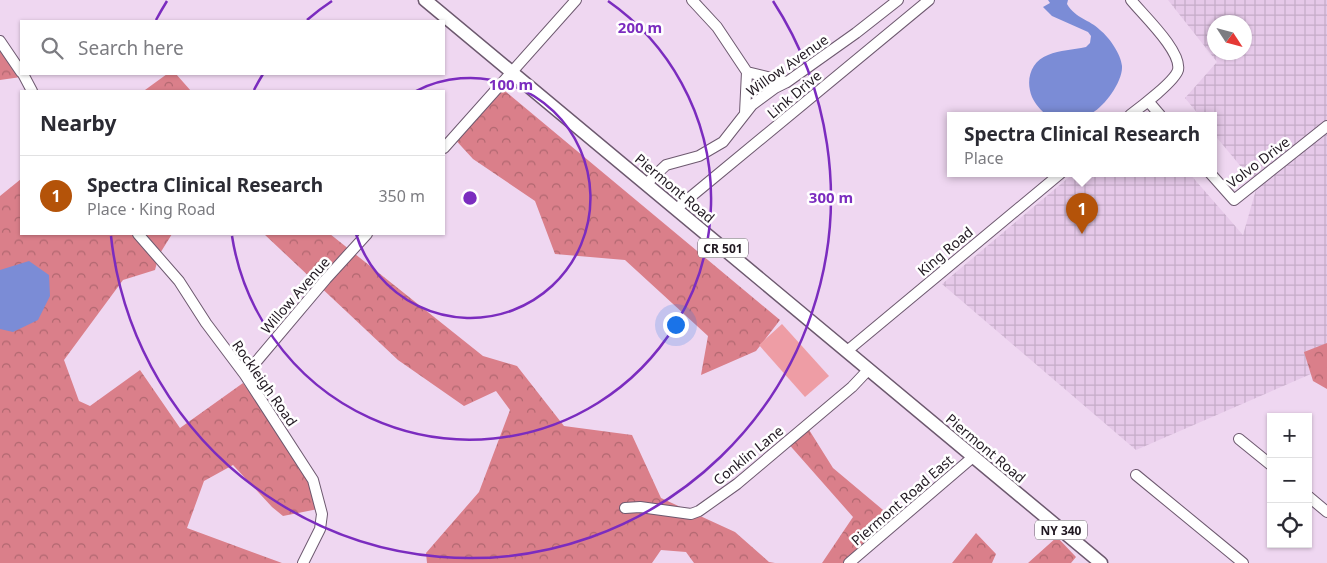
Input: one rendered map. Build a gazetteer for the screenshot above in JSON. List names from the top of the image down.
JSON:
{
  "streets": {
    "main road": ["Piermont Road", "CR 501", "NY 340"],
    "street": [
      "Willow Avenue",
      "Link Drive",
      "Volvo Drive",
      "King Road",
      "Rockleigh Road",
      "Conklin Lane",
      "Piermont Road East"
    ]
  },
  "crossings": [
    ["Willow Avenue", "Piermont Road"],
    ["Willow Avenue", "Rockleigh Road"],
    ["Link Drive", "Piermont Road"],
    ["Piermont Road", "King Road"],
    ["Piermont Road", "Conklin Lane"],
    ["Piermont Road", "Piermont Road East"],
    ["Piermont Road", "NY 340"]
  ],
  "north": "bottom right",
  "page": {
    "search": "Search here",
    "heading": "Nearby",
    "popup": ["Spectra Clinical Research", "Place"],
    "list": [
      {
        "mark": "1",
        "name": "Spectra Clinical Research",
        "note": "Place · King Road",
        "value": "350 m"
      }
    ],
    "pins": "1",
    "map_buttons": ["+", "−"]
  },
  "rings": ["200 m", "100 m", "300 m"]
}
